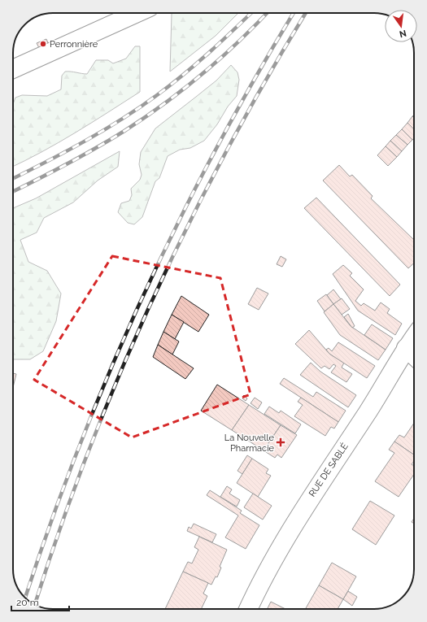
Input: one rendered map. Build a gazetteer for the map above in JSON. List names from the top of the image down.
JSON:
{
  "streets": {
    "main road": ["RUE DE SABLÉ"]
  },
  "places": {
    "other": ["Perronnière"],
    "health": ["La Nouvelle Pharmacie"]
  },
  "scale_bar": "20 m",
  "north": "bottom"
}
